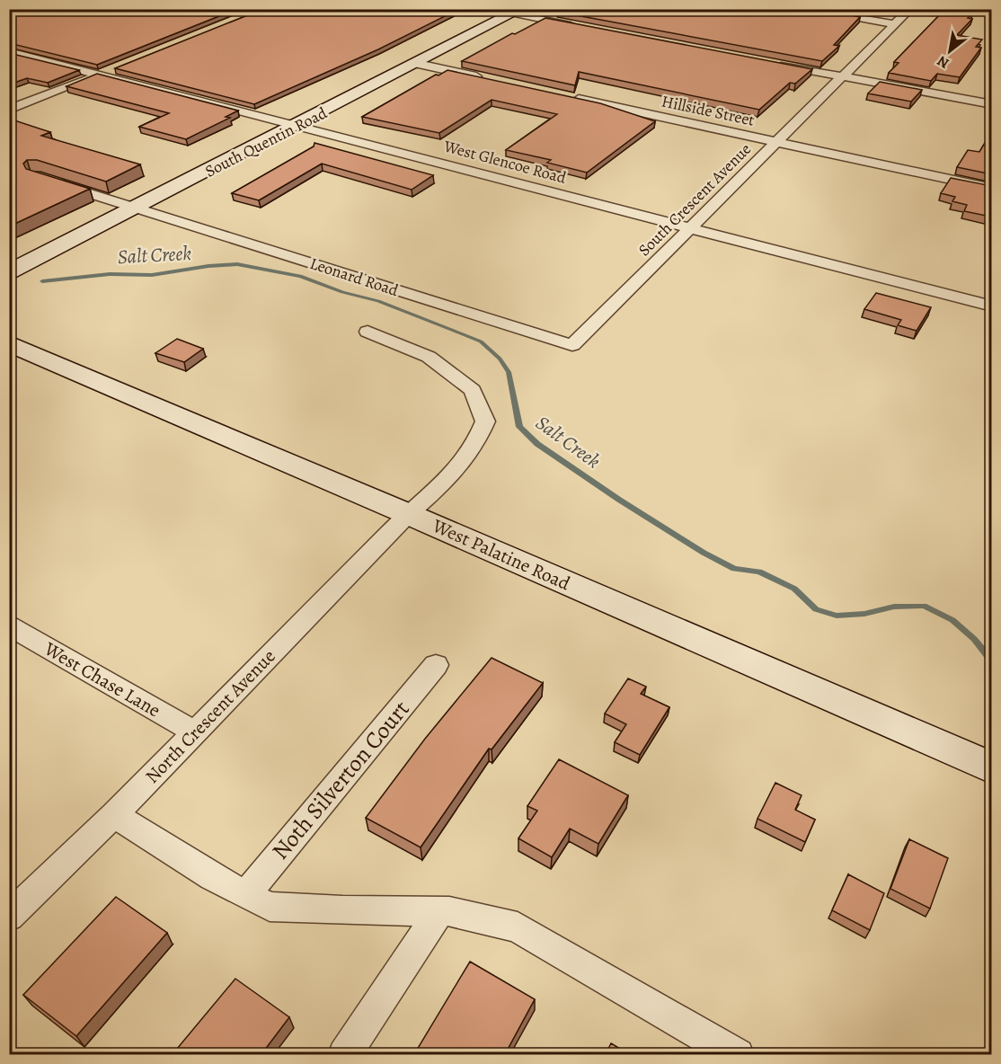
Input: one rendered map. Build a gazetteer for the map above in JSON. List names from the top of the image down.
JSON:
{
  "streets": {
    "main road": ["South Quentin Road", "West Palatine Road"],
    "street": [
      "Hillside Street",
      "West Glencoe Road",
      "South Crescent Avenue",
      "Leonard Road",
      "West Chase Lane",
      "North Crescent Avenue",
      "Noth Silverton Court"
    ]
  },
  "crossings": [
    ["Hillside Street", "South Crescent Avenue"],
    ["South Quentin Road", "West Glencoe Road"],
    ["South Quentin Road", "Leonard Road"],
    ["West Glencoe Road", "South Crescent Avenue"],
    ["South Crescent Avenue", "Leonard Road"],
    ["West Palatine Road", "North Crescent Avenue"],
    ["West Chase Lane", "North Crescent Avenue"]
  ],
  "water": ["Salt Creek"],
  "north": "bottom left"
}
